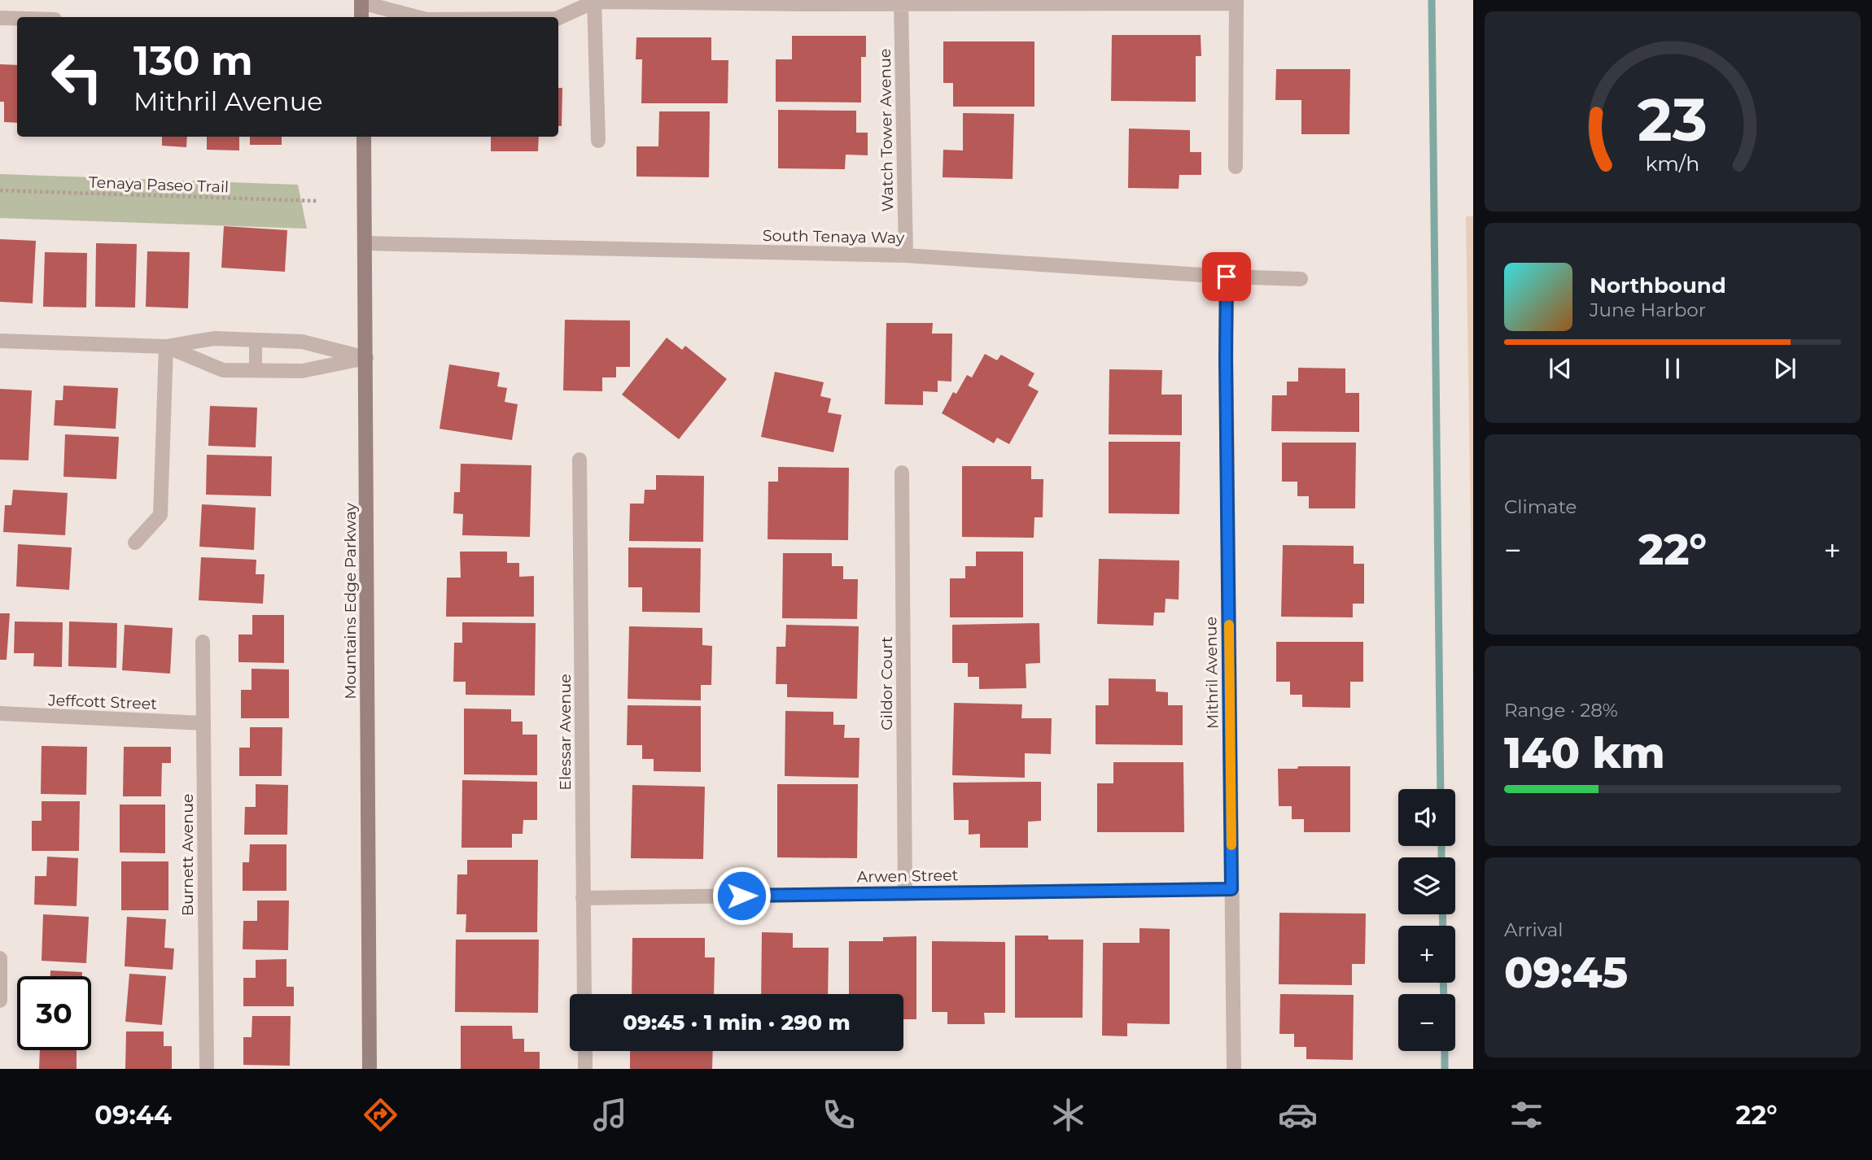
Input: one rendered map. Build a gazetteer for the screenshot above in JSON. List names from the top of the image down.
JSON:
{
  "streets": {
    "street": [
      "Watch Tower Avenue",
      "South Tenaya Way",
      "Mountains Edge Parkway",
      "Mithril Avenue",
      "Gildor Court",
      "Jeffcott Street",
      "Elessar Avenue",
      "Burnett Avenue",
      "Arwen Street"
    ],
    "path": ["Tenaya Paseo Trail"]
  },
  "crossings": [
    ["Watch Tower Avenue", "South Tenaya Way"],
    ["South Tenaya Way", "Mountains Edge Parkway"],
    ["South Tenaya Way", "Mithril Avenue"],
    ["Mithril Avenue", "Arwen Street"],
    ["Gildor Court", "Arwen Street"],
    ["Jeffcott Street", "Burnett Avenue"],
    ["Elessar Avenue", "Arwen Street"]
  ],
  "page": {
    "turn": ["130 m", "Mithril Avenue"],
    "song": ["Northbound", "June Harbor"],
    "tile": [
      "Climate",
      ["Range · 28%", "140 km"],
      ["Arrival", "09:45"]
    ],
    "heat": ["−", "22°", "+"],
    "map_buttons": ["+", "−"],
    "limit": "30",
    "trip": "09:45 · 1 min · 290 m",
    "tabs": ["09:44", "22°"],
    "gauge": ["23", "km/h"]
  }
}
